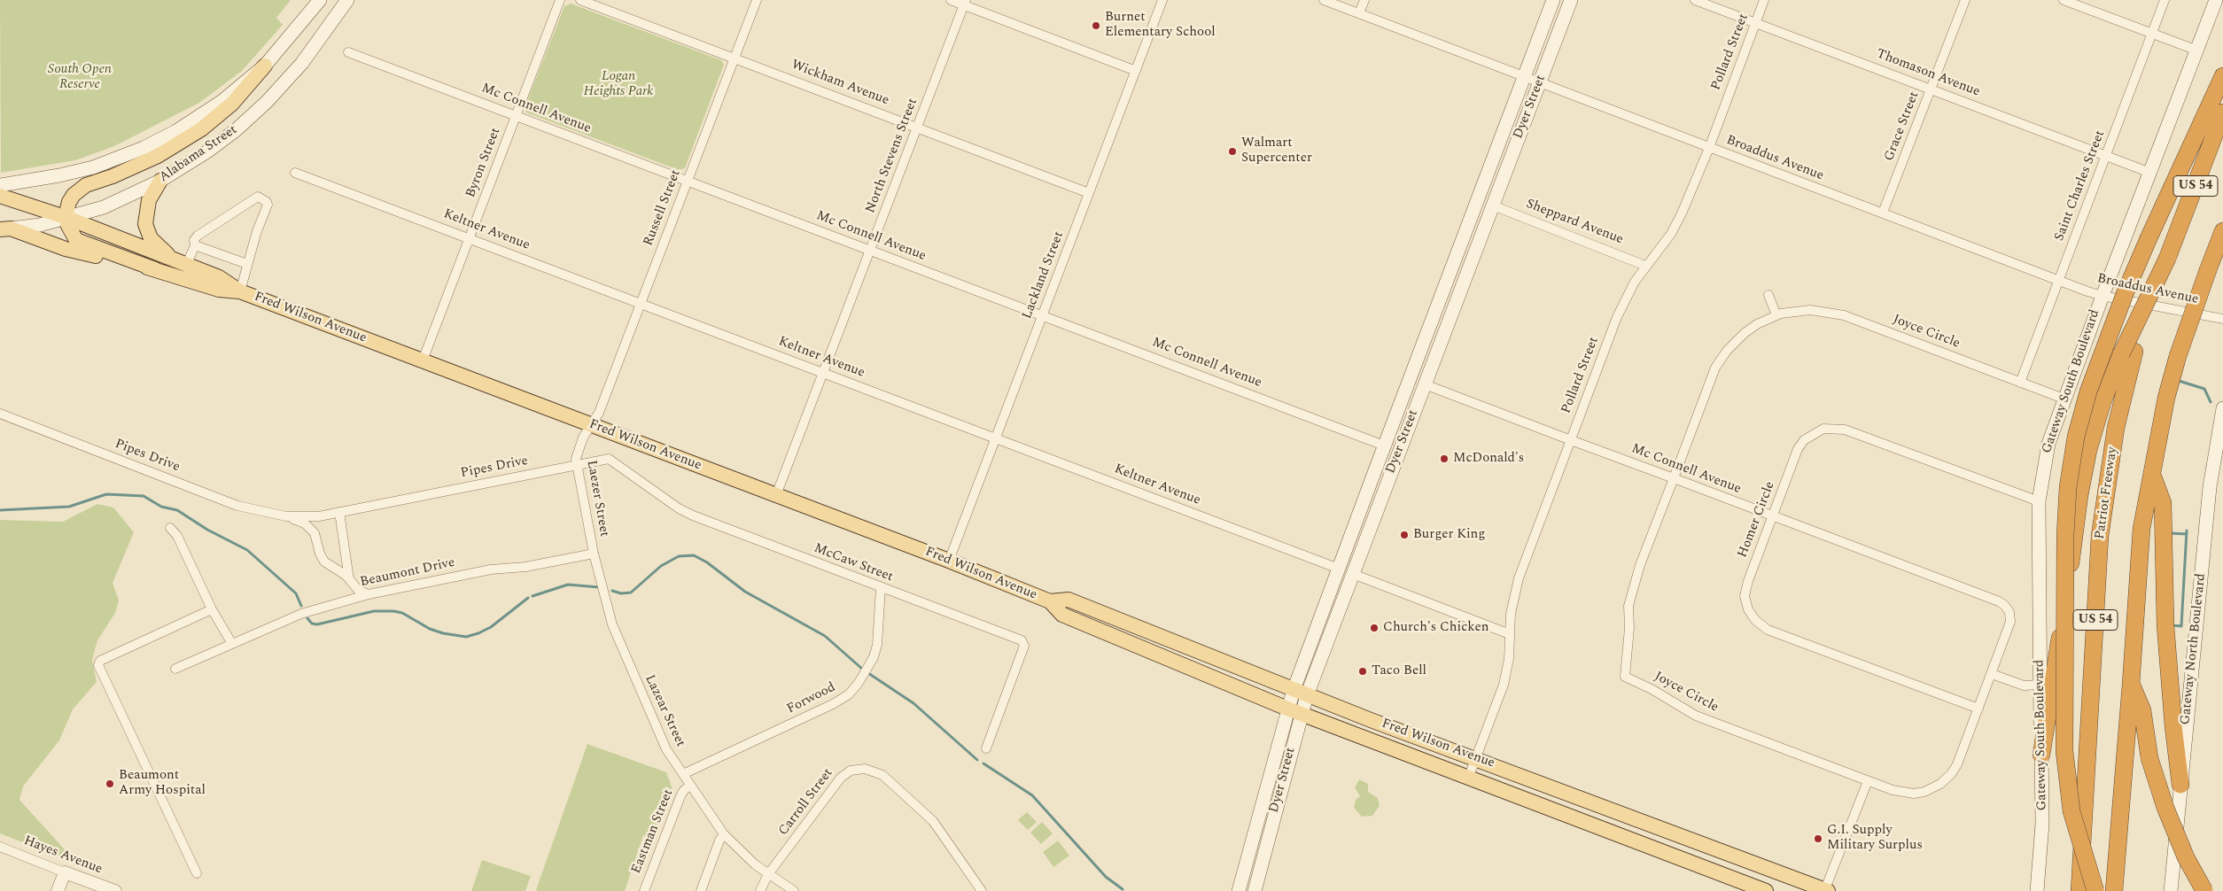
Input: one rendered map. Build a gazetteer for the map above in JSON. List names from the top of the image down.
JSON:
{
  "streets": {
    "highway": ["US 54", "Patriot Freeway"],
    "main road": [
      "Dyer Street",
      "Alabama Street",
      "Fred Wilson Avenue",
      "Gateway South Boulevard",
      "Gateway North Boulevard"
    ],
    "street": [
      "Pollard Street",
      "Thomason Avenue",
      "Wickham Avenue",
      "Mc Connell Avenue",
      "Grace Street",
      "North Stevens Street",
      "Broaddus Avenue",
      "Byron Street",
      "Saint Charles Street",
      "Russell Street",
      "Sheppard Avenue",
      "Keltner Avenue",
      "Lackland Street",
      "Joyce Circle",
      "Pipes Drive",
      "Laezer Street",
      "Homer Circle",
      "McCaw Street",
      "Beaumont Drive",
      "Forwood",
      "Lazear Street",
      "Carroll Street",
      "Eastman Street",
      "Hayes Avenue"
    ]
  },
  "crossings": [
    ["Pollard Street", "Thomason Avenue"],
    ["Pollard Street", "Mc Connell Avenue"],
    ["Pollard Street", "Broaddus Avenue"],
    ["Pollard Street", "Sheppard Avenue"],
    ["Pollard Street", "Fred Wilson Avenue"],
    ["Thomason Avenue", "Grace Street"],
    ["Thomason Avenue", "Saint Charles Street"],
    ["Thomason Avenue", "Gateway South Boulevard"],
    ["Wickham Avenue", "North Stevens Street"],
    ["Wickham Avenue", "Russell Street"],
    ["Wickham Avenue", "Lackland Street"],
    ["Dyer Street", "Mc Connell Avenue"],
    ["Dyer Street", "Broaddus Avenue"],
    ["Dyer Street", "Sheppard Avenue"],
    ["Dyer Street", "Keltner Avenue"],
    ["Dyer Street", "Fred Wilson Avenue"],
    ["Mc Connell Avenue", "North Stevens Street"],
    ["Mc Connell Avenue", "Byron Street"],
    ["Mc Connell Avenue", "Russell Street"],
    ["Mc Connell Avenue", "Lackland Street"],
    ["Mc Connell Avenue", "Joyce Circle"],
    ["Mc Connell Avenue", "Homer Circle"],
    ["Grace Street", "Broaddus Avenue"],
    ["Alabama Street", "Fred Wilson Avenue"],
    ["North Stevens Street", "Keltner Avenue"],
    ["North Stevens Street", "Fred Wilson Avenue"],
    ["Broaddus Avenue", "Saint Charles Street"],
    ["Broaddus Avenue", "Gateway South Boulevard"],
    ["Byron Street", "Keltner Avenue"],
    ["Byron Street", "Fred Wilson Avenue"],
    ["Saint Charles Street", "Joyce Circle"],
    ["US 54", "Patriot Freeway"],
    ["Russell Street", "Keltner Avenue"],
    ["Russell Street", "Fred Wilson Avenue"],
    ["Russell Street", "Laezer Street"],
    ["Keltner Avenue", "Lackland Street"],
    ["Lackland Street", "Fred Wilson Avenue"],
    ["Fred Wilson Avenue", "Laezer Street"],
    ["Joyce Circle", "Gateway South Boulevard"],
    ["Joyce Circle", "Homer Circle"],
    ["Gateway South Boulevard", "Homer Circle"],
    ["Pipes Drive", "Laezer Street"],
    ["Pipes Drive", "McCaw Street"],
    ["Pipes Drive", "Beaumont Drive"],
    ["Laezer Street", "McCaw Street"],
    ["Laezer Street", "Beaumont Drive"],
    ["Laezer Street", "Lazear Street"],
    ["McCaw Street", "Forwood"],
    ["Beaumont Drive", "Lazear Street"],
    ["Forwood", "Lazear Street"],
    ["Lazear Street", "Carroll Street"],
    ["Lazear Street", "Eastman Street"]
  ],
  "parks": ["South Open Reserve", "Logan Heights Park"],
  "places": [
    "Burnet Elementary School",
    "Walmart Supercenter",
    "McDonald's",
    "Burger King",
    "Church's Chicken",
    "Taco Bell",
    "Beaumont Army Hospital",
    "G.I. Supply Military Surplus"
  ]
}
